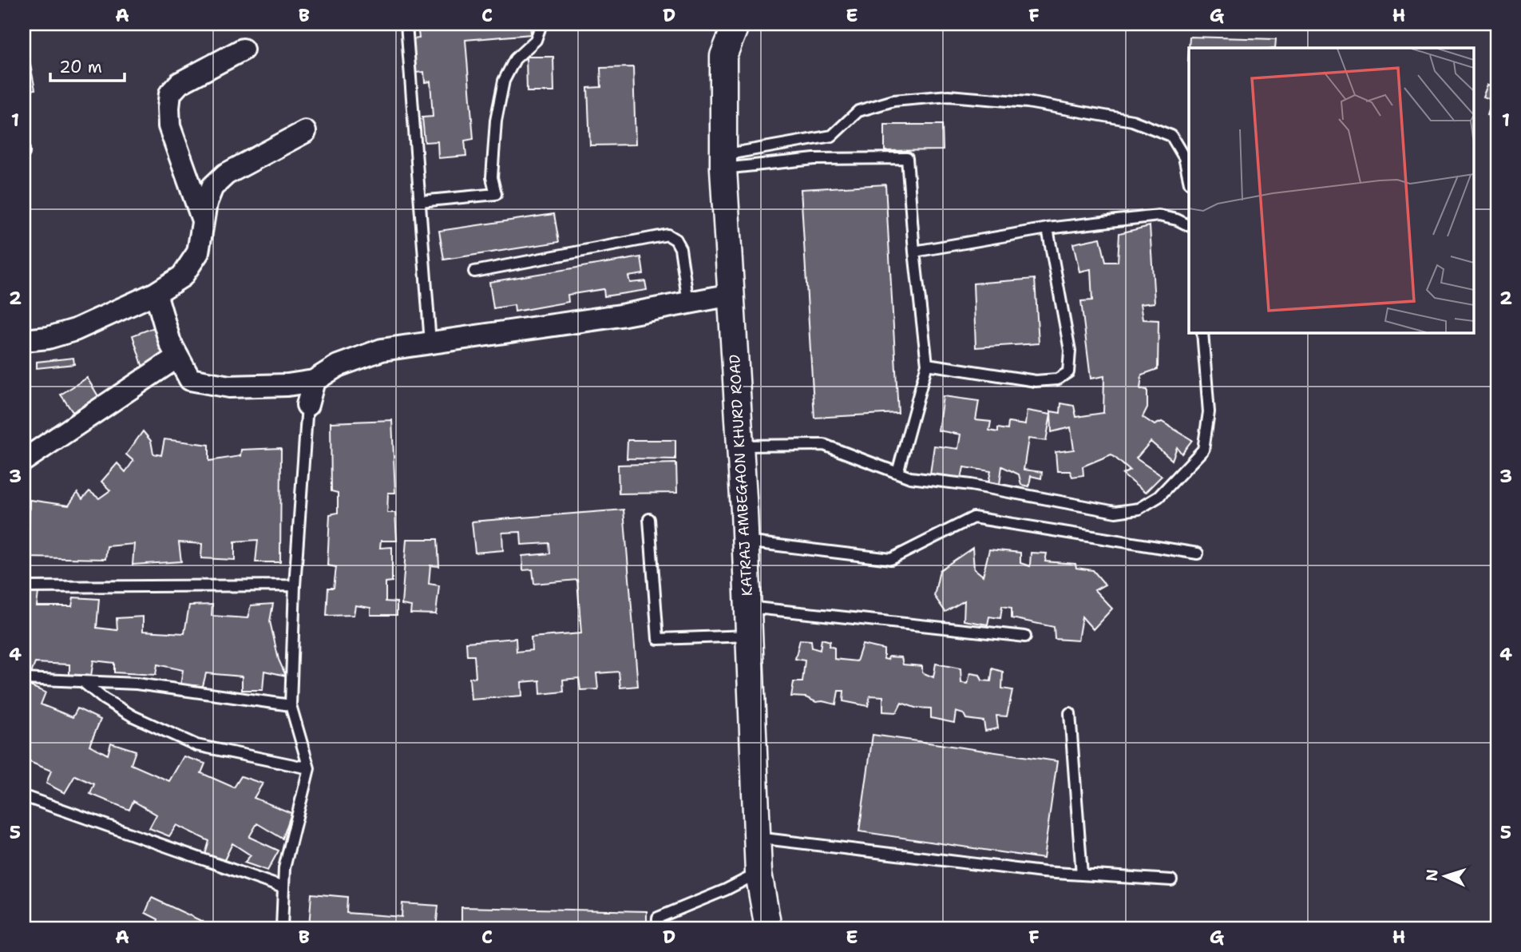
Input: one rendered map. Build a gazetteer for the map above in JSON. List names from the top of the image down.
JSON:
{
  "streets": {
    "street": ["KATRAJ AMBEGAON KHURD ROAD"]
  },
  "scale_bar": "20 m",
  "north": "left",
  "grid": {
    "columns": [
      "A",
      "B",
      "C",
      "D",
      "E",
      "F",
      "G",
      "H"
    ],
    "rows": [
      "1",
      "2",
      "3",
      "4",
      "5"
    ]
  }
}
